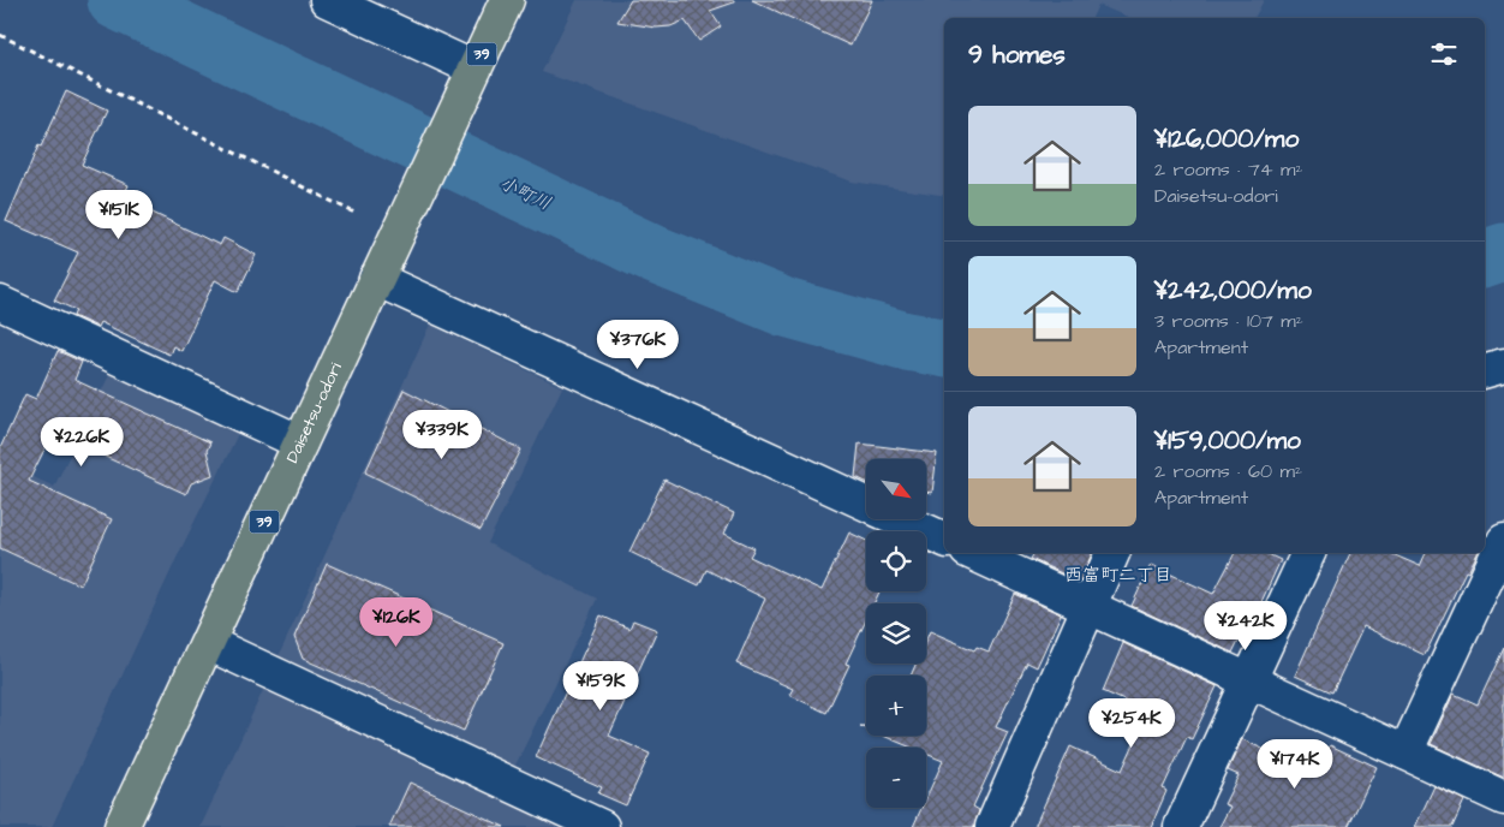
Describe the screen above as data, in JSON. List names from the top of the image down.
{
  "streets": {
    "highway": ["39", "Daisetsu-odori"]
  },
  "districts": ["西富町二丁目"],
  "water": ["小町川"],
  "north": "bottom right",
  "page": {
    "heading": "9 homes",
    "list": [
      {
        "name": "¥126,000/mo",
        "note": "2 rooms · 74 m² · Daisetsu-odori"
      },
      {
        "name": "¥242,000/mo",
        "note": "3 rooms · 107 m² · Apartment"
      },
      {
        "name": "¥159,000/mo",
        "note": "2 rooms · 60 m² · Apartment"
      }
    ],
    "price": [
      "¥151K",
      "¥376K",
      "¥339K",
      "¥226K",
      "¥126K",
      "¥242K",
      "¥159K",
      "¥254K",
      "¥174K"
    ],
    "map_buttons": ["+", "−"]
  }
}
